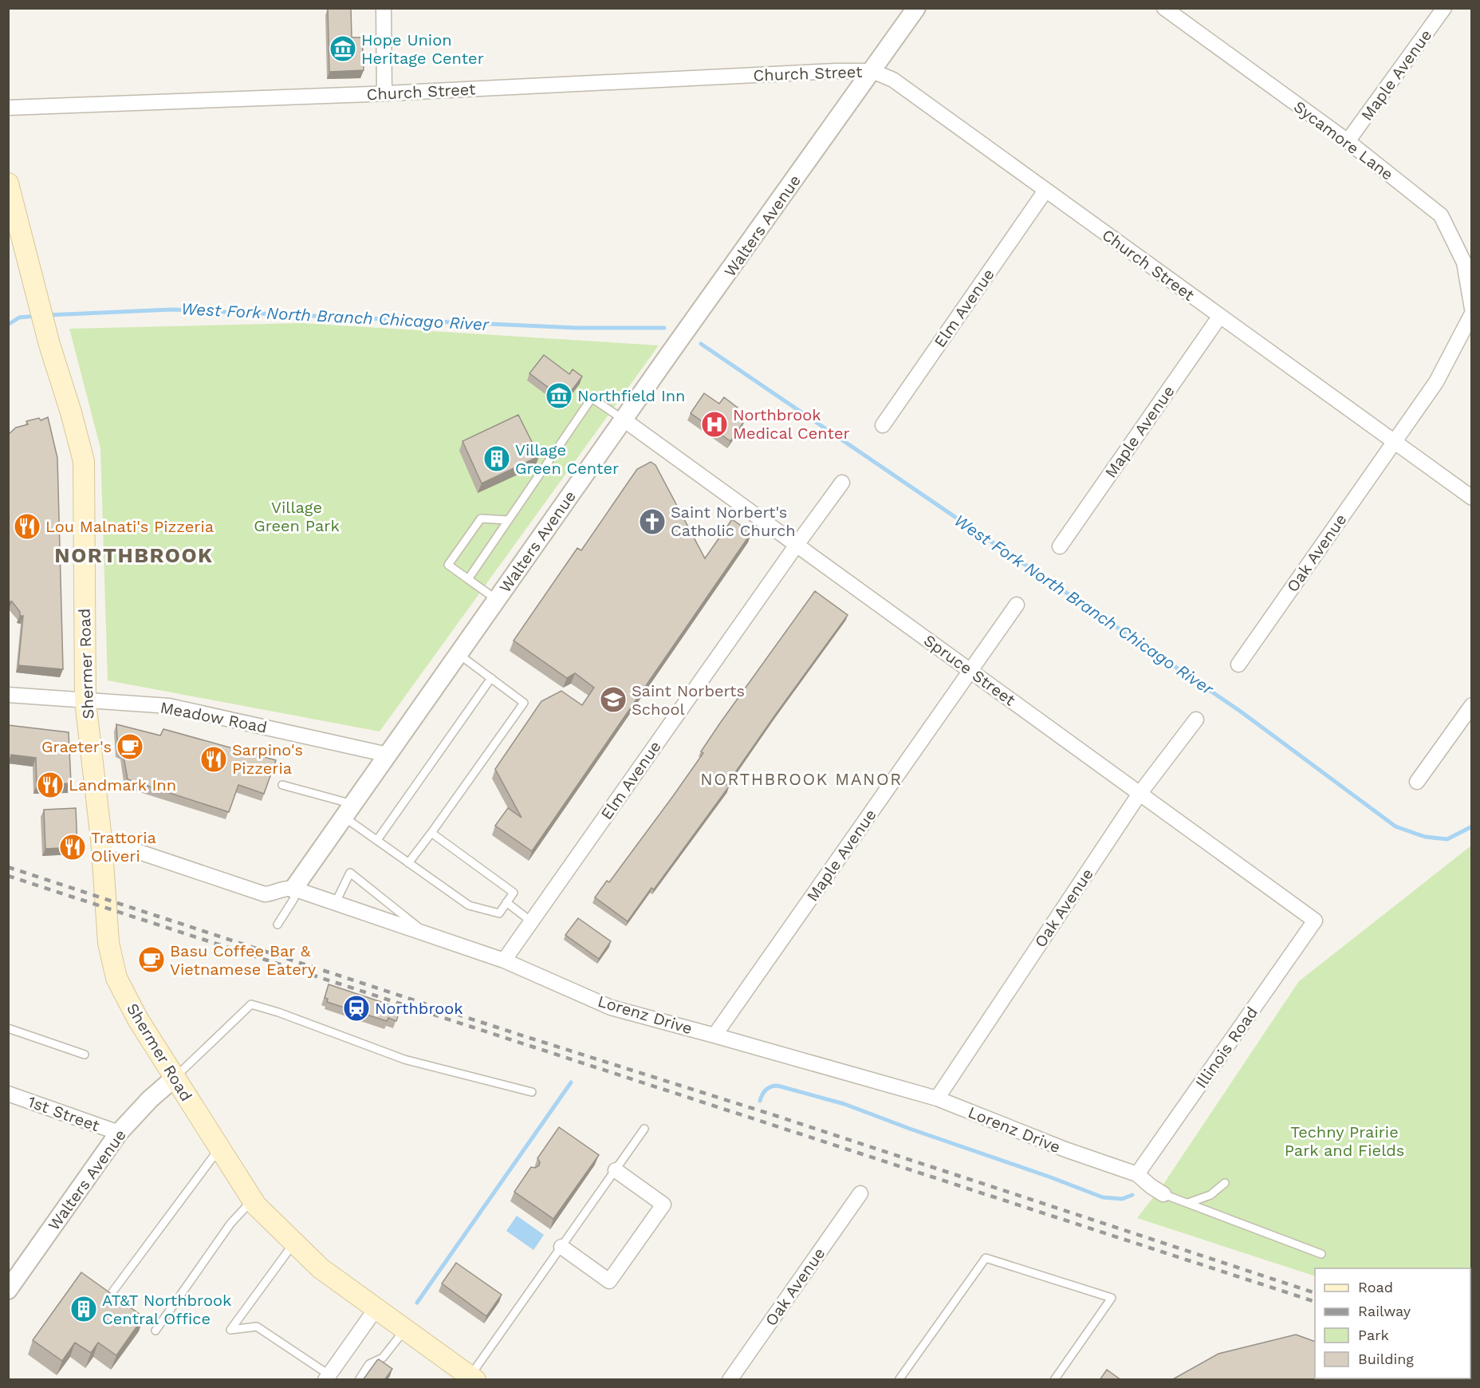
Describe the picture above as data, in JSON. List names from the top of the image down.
{
  "streets": {
    "main road": ["Shermer Road"],
    "street": [
      "Church Street",
      "Maple Avenue",
      "Sycamore Lane",
      "Walters Avenue",
      "Elm Avenue",
      "Oak Avenue",
      "Spruce Street",
      "Meadow Road",
      "Lorenz Drive",
      "Illinois Road",
      "1st Street"
    ]
  },
  "crossings": [
    ["Church Street", "Maple Avenue"],
    ["Church Street", "Walters Avenue"],
    ["Church Street", "Elm Avenue"],
    ["Church Street", "Oak Avenue"],
    ["Maple Avenue", "Sycamore Lane"],
    ["Maple Avenue", "Spruce Street"],
    ["Maple Avenue", "Lorenz Drive"],
    ["Walters Avenue", "Shermer Road"],
    ["Walters Avenue", "Spruce Street"],
    ["Walters Avenue", "Meadow Road"],
    ["Walters Avenue", "Lorenz Drive"],
    ["Walters Avenue", "1st Street"],
    ["Elm Avenue", "Spruce Street"],
    ["Elm Avenue", "Lorenz Drive"],
    ["Oak Avenue", "Spruce Street"],
    ["Oak Avenue", "Lorenz Drive"],
    ["Shermer Road", "Meadow Road"],
    ["Spruce Street", "Illinois Road"],
    ["Lorenz Drive", "Illinois Road"]
  ],
  "districts": ["NORTHBROOK", "NORTHBROOK MANOR"],
  "water": ["West Fork North Branch Chicago River"],
  "parks": ["Village Green Park", "Techny Prairie Park and Fields"],
  "places": {
    "museum": ["Hope Union Heritage Center", "Northfield Inn"],
    "hospital": ["Northbrook Medical Center"],
    "building": ["Village Green Center", "AT&T Northbrook Central Office"],
    "church": ["Saint Norbert's Catholic Church"],
    "restaurant": [
      "Lou Malnati's Pizzeria",
      "Sarpino's Pizzeria",
      "Landmark Inn",
      "Trattoria Oliveri"
    ],
    "school or university": ["Saint Norberts School"],
    "cafe": ["Graeter's", "Basu Coffee Bar & Vietnamese Eatery"],
    "station": ["Northbrook"]
  },
  "legend": [
    "Road",
    "Railway",
    "Park",
    "Building"
  ]
}
